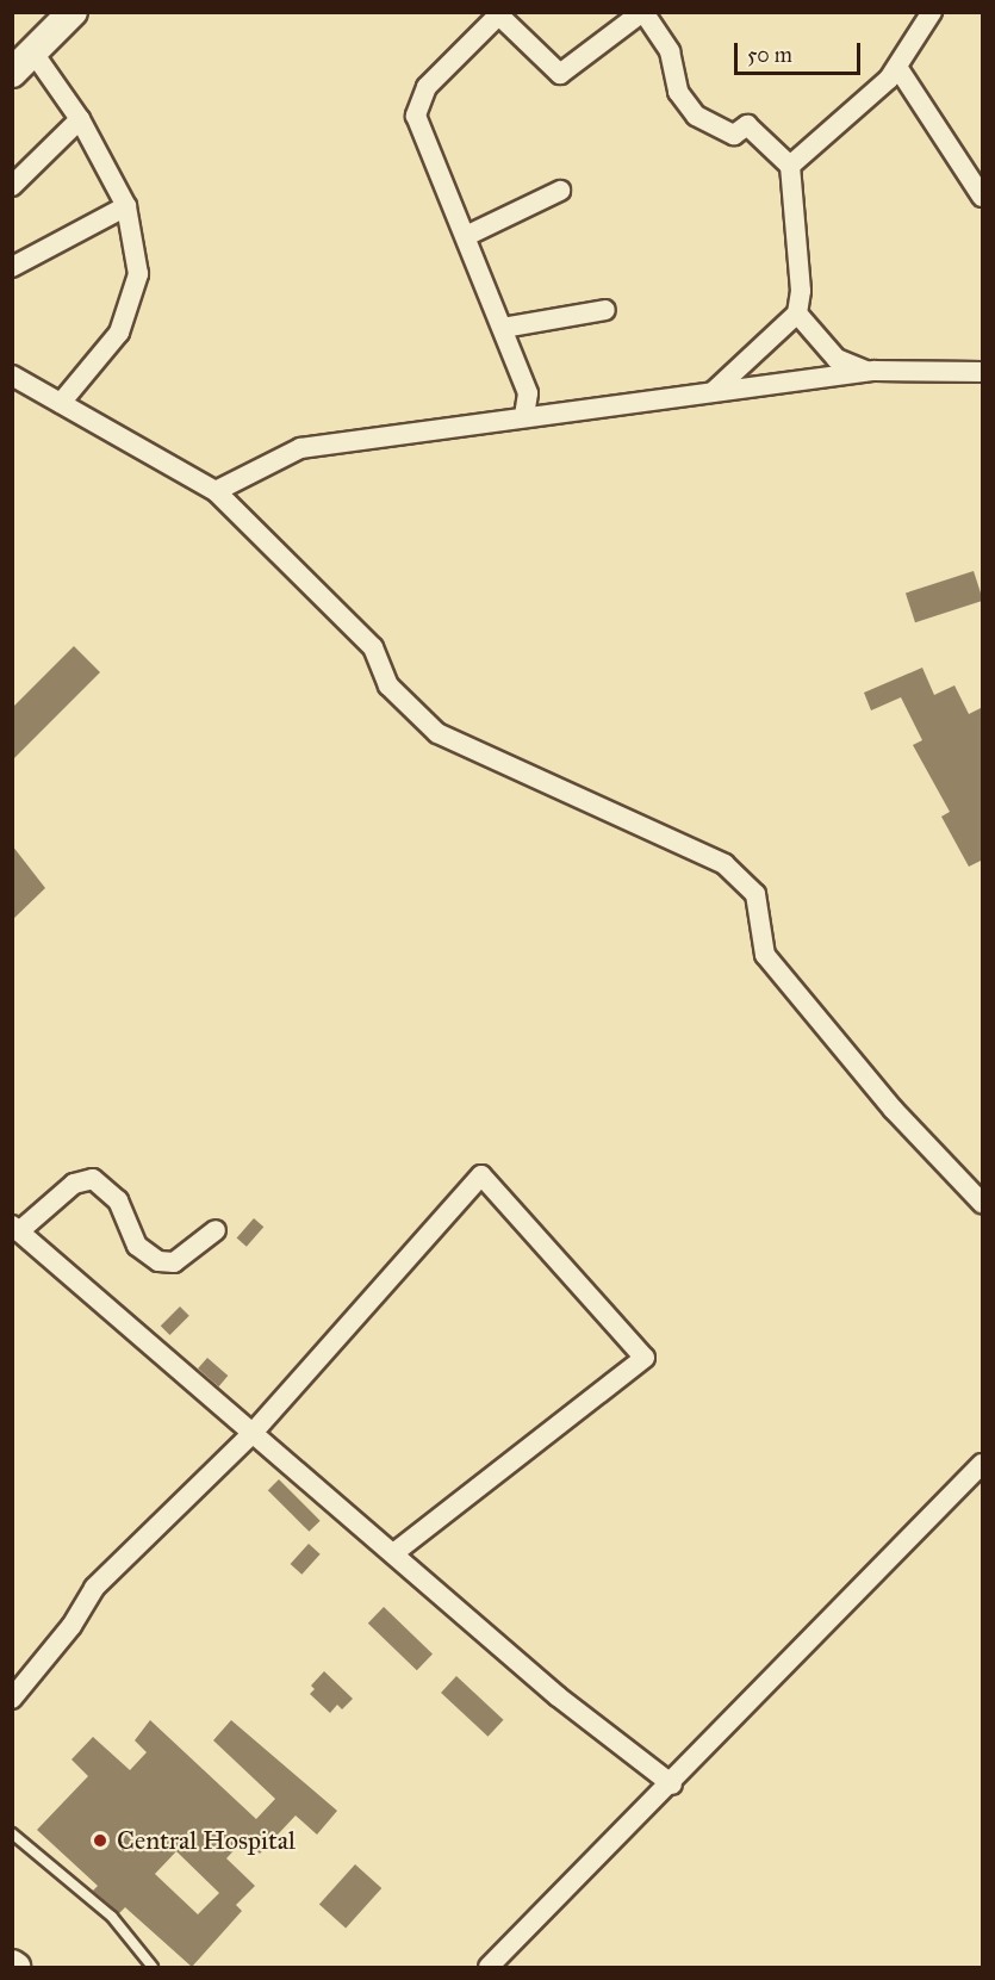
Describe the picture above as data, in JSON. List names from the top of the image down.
{
  "places": ["Central Hospital"],
  "scale_bar": "50 m"
}
